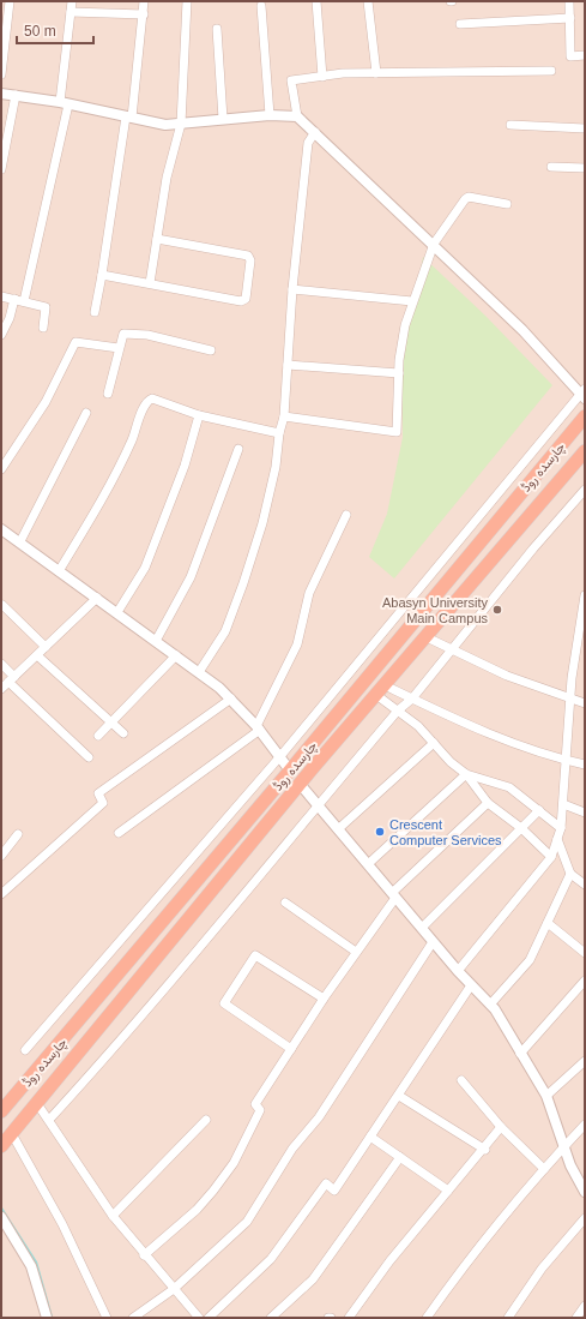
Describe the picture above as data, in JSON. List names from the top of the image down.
{
  "streets": {
    "highway": ["چارسدہ روڈ"]
  },
  "places": ["Abasyn University Main Campus", "Crescent Computer Services"],
  "scale_bar": "50 m"
}
